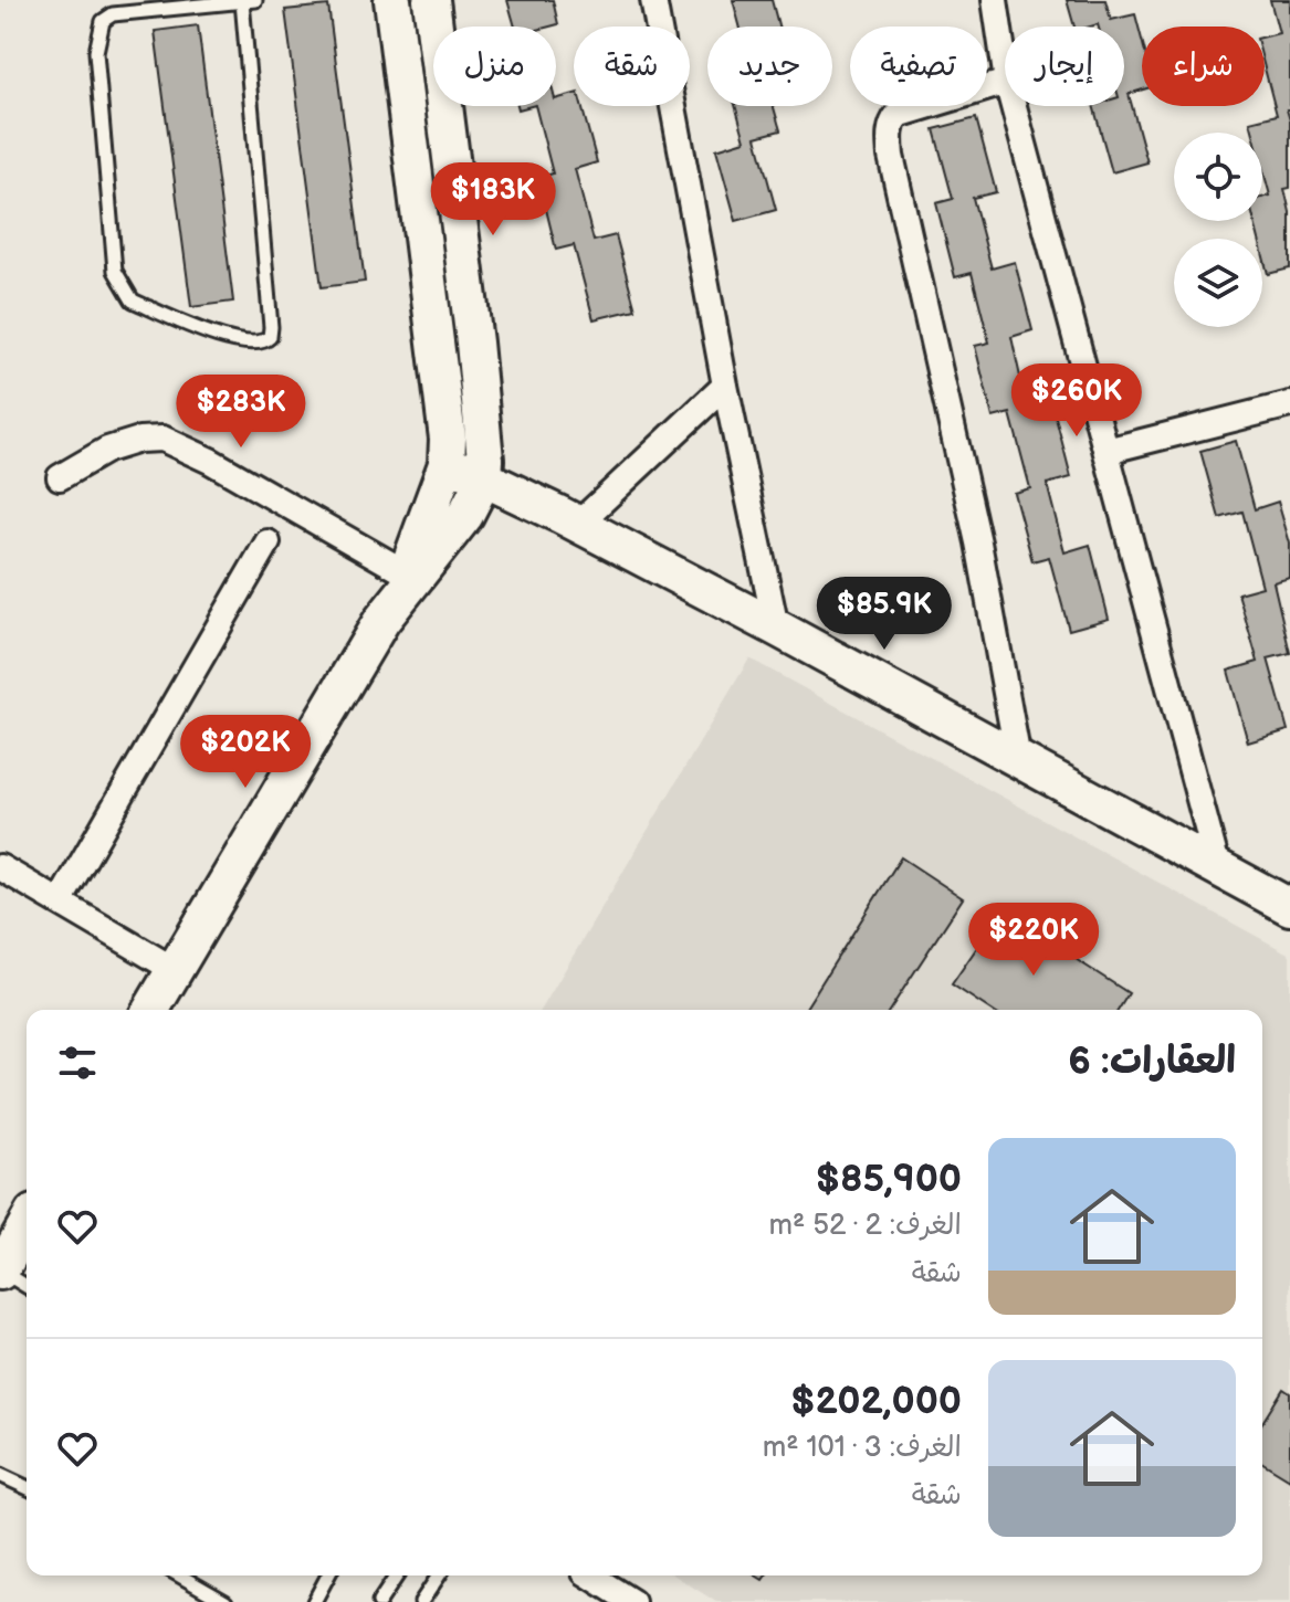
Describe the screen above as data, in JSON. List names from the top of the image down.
{
  "page": {
    "chip": [
      "شراء",
      "إيجار",
      "تصفية",
      "جديد",
      "شقة",
      "منزل"
    ],
    "price": [
      "$183K",
      "$260K",
      "$283K",
      "$85.9K",
      "$202K",
      "$220K"
    ],
    "heading": "العقارات: 6",
    "list": [
      {
        "name": "$85,900",
        "note": "الغرف: 2 · 52 m² · شقة"
      },
      {
        "name": "$202,000",
        "note": "الغرف: 3 · 101 m² · شقة"
      }
    ]
  }
}
